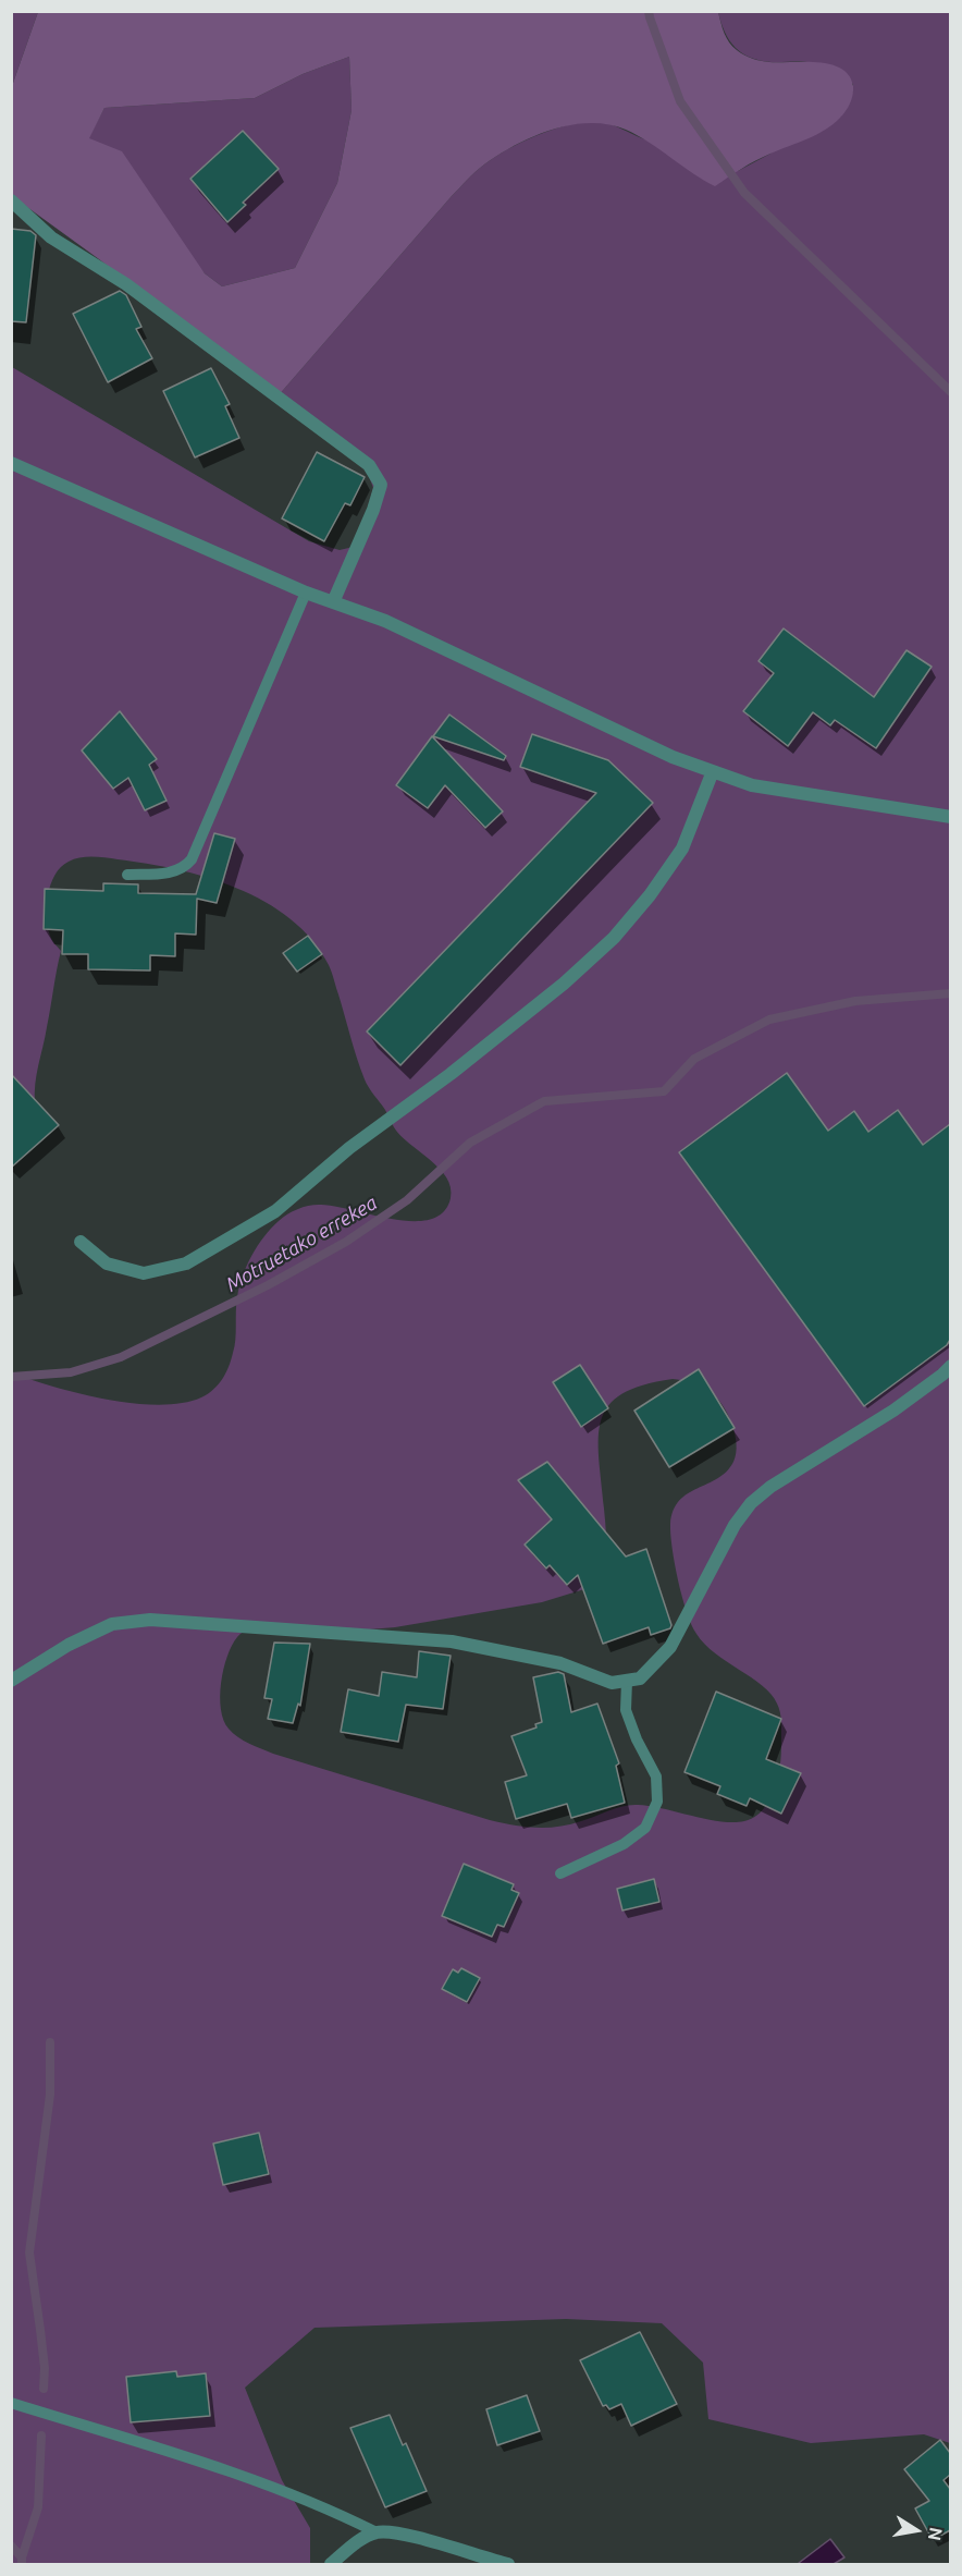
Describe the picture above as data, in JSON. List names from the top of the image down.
{
  "water": ["Motruetako errekea"],
  "north": "right"
}
